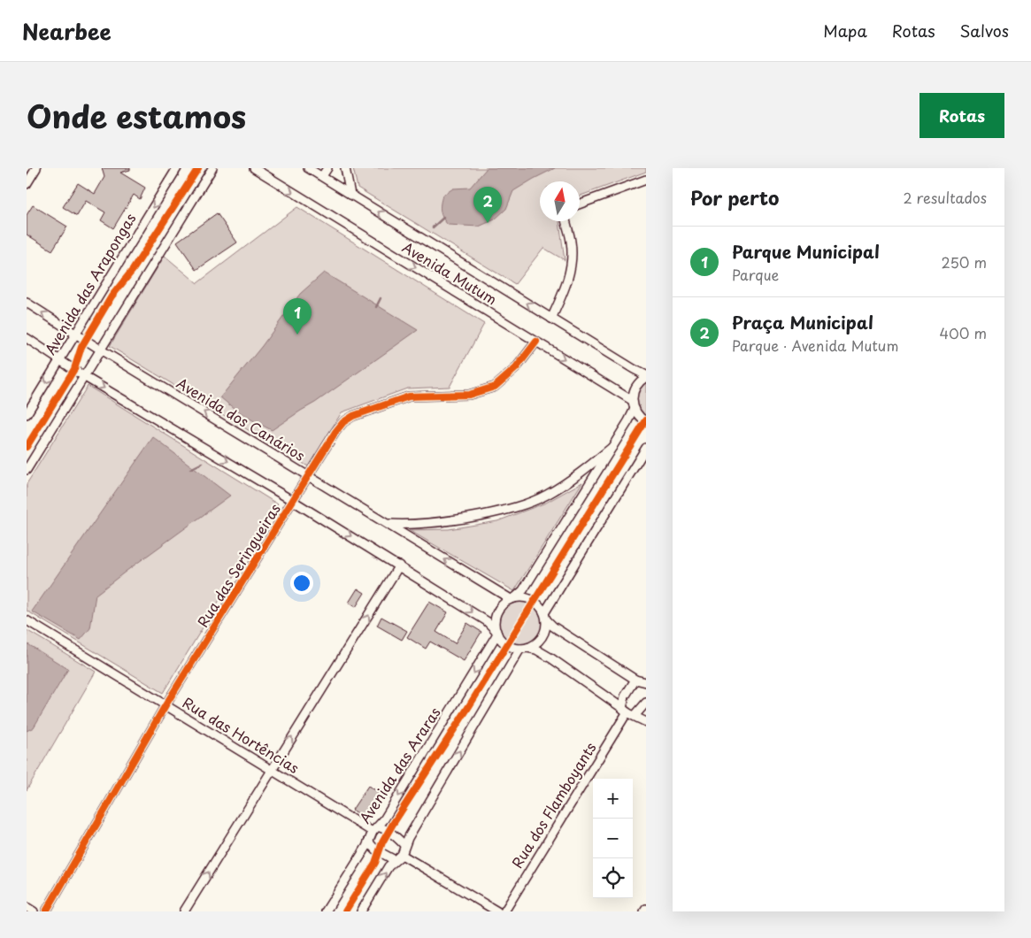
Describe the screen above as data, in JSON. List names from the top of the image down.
{
  "streets": {
    "street": [
      "Avenida Mutum",
      "Avenida das Arapongas",
      "Avenida dos Canários",
      "Rua das Seringueiras",
      "Rua das Hortências",
      "Avenida das Araras",
      "Rua dos Flamboyants"
    ]
  },
  "crossings": [
    ["Avenida Mutum", "Rua das Seringueiras"],
    ["Avenida das Arapongas", "Avenida dos Canários"],
    ["Avenida dos Canários", "Rua das Seringueiras"],
    ["Avenida dos Canários", "Avenida das Araras"],
    ["Rua das Seringueiras", "Rua das Hortências"],
    ["Rua das Hortências", "Avenida das Araras"]
  ],
  "north": "top",
  "page": {
    "header": "Nearbee",
    "nav": ["Mapa", "Rotas", "Salvos"],
    "title": "Onde estamos",
    "buttons": "Rotas",
    "heading": ["Por perto", "2 resultados"],
    "pins": ["2", "1"],
    "list": [
      {
        "mark": "1",
        "name": "Parque Municipal",
        "note": "Parque",
        "value": "250 m"
      },
      {
        "mark": "2",
        "name": "Praça Municipal",
        "note": "Parque · Avenida Mutum",
        "value": "400 m"
      }
    ],
    "map_buttons": ["+", "−"]
  }
}
